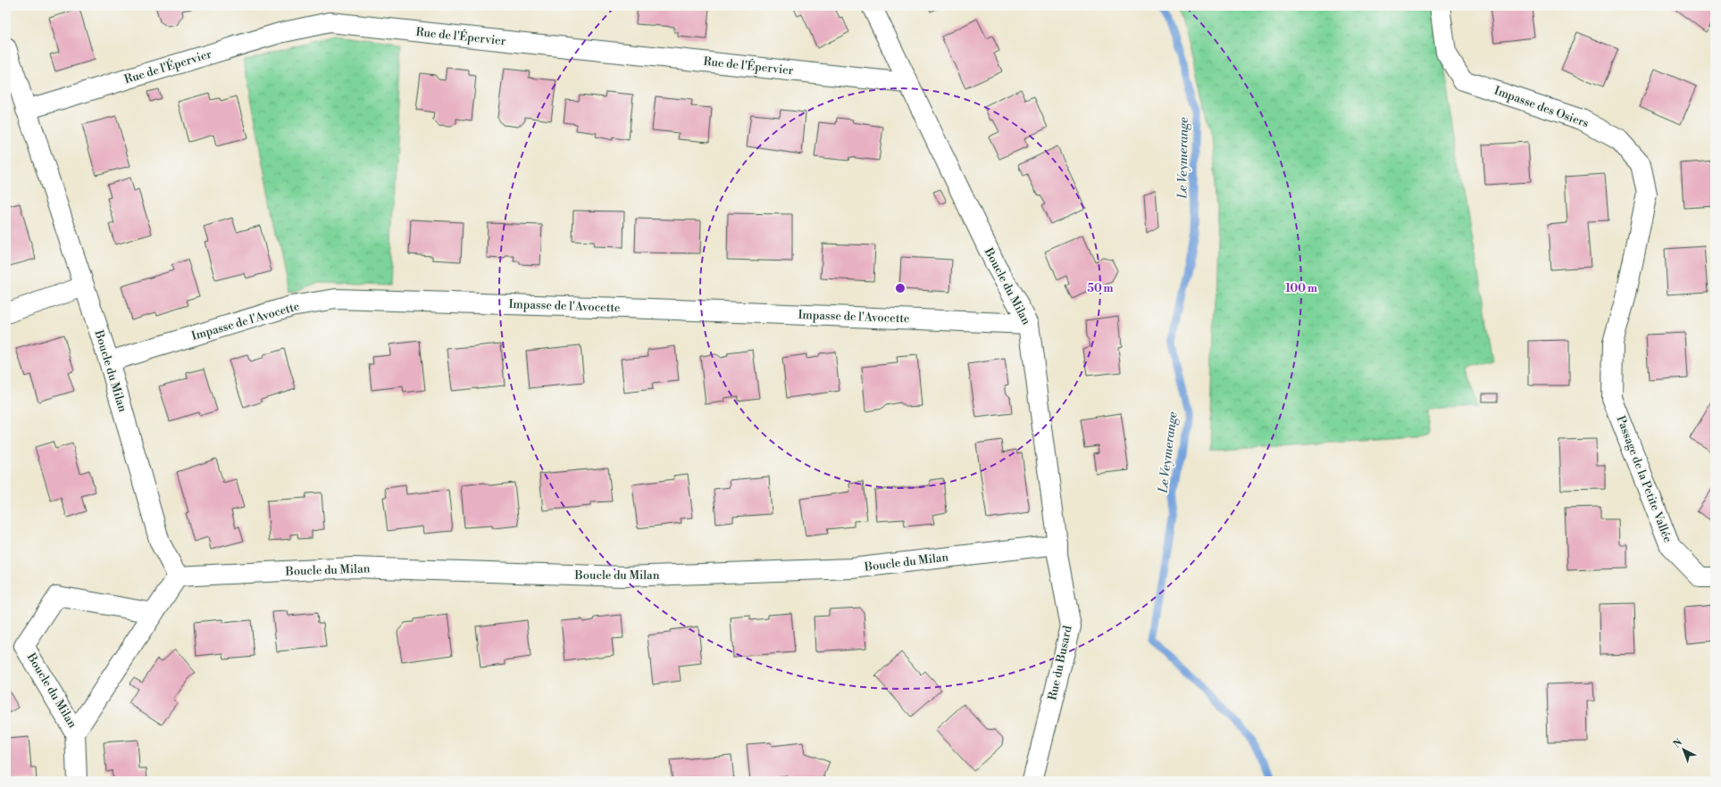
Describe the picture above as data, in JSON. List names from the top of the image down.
{
  "streets": {
    "street": [
      "Rue de l'Épervier",
      "Impasse des Osiers",
      "Boucle du Milan",
      "Impasse de l'Avocette",
      "Passage de la Petite Vallée",
      "Rue du Busard"
    ]
  },
  "crossings": [
    ["Rue de l'Épervier", "Boucle du Milan"],
    ["Impasse des Osiers", "Passage de la Petite Vallée"],
    ["Boucle du Milan", "Impasse de l'Avocette"],
    ["Boucle du Milan", "Rue du Busard"]
  ],
  "water": ["Le Veymerange"],
  "north": "top left",
  "rings": ["50 m", "100 m"]
}
